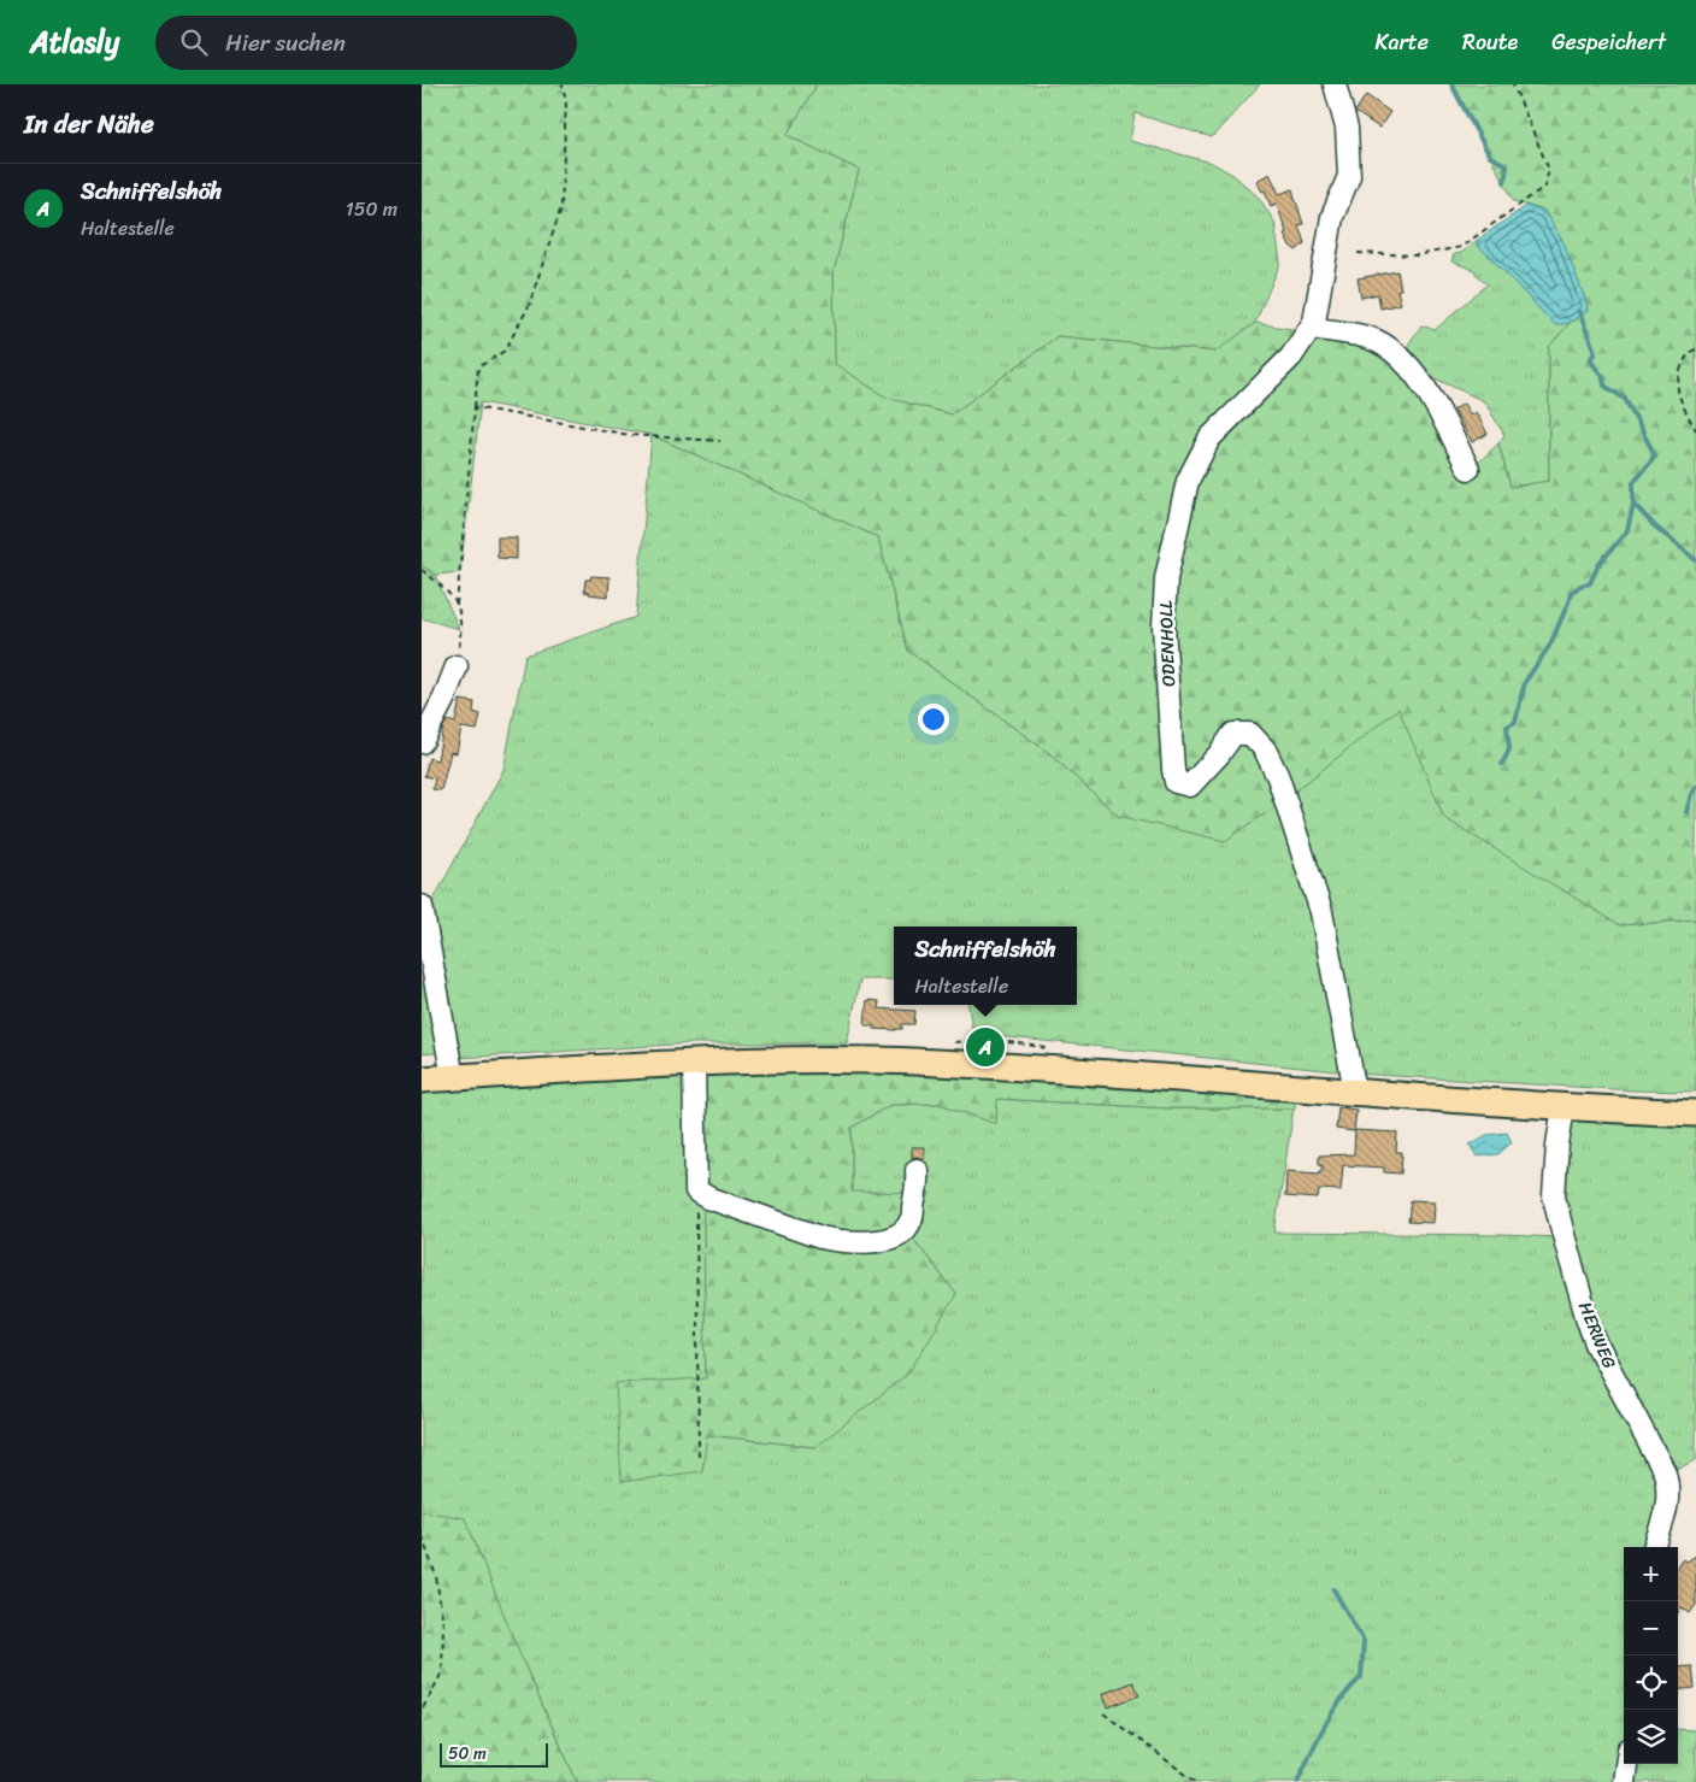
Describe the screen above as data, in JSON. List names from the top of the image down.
{
  "streets": {
    "street": ["ODENHOLL", "HERWEG"]
  },
  "scale_bar": "50 m",
  "page": {
    "header": "Atlasly",
    "search": "Hier suchen",
    "nav": ["Karte", "Route", "Gespeichert"],
    "heading": "In der Nähe",
    "list": [
      {
        "mark": "A",
        "name": "Schniffelshöh",
        "note": "Haltestelle",
        "value": "150 m"
      }
    ],
    "popup": ["Schniffelshöh", "Haltestelle"],
    "pins": "A",
    "map_buttons": ["+", "−"],
    "scale": "50 m"
  }
}
